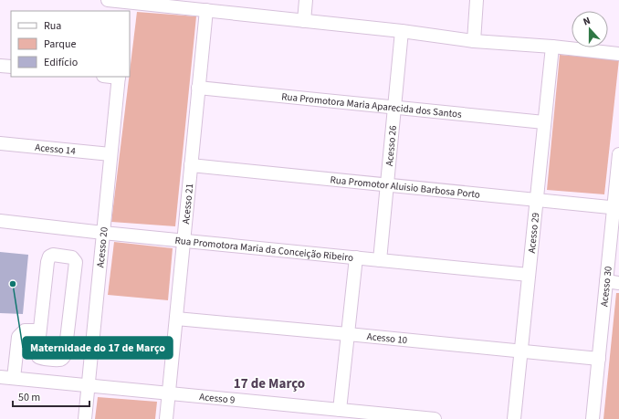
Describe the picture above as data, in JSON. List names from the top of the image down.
{
  "streets": {
    "street": [
      "Rua Promotora Maria Aparecida dos Santos",
      "Acesso 26",
      "Acesso 14",
      "Rua Promotor Aluisio Barbosa Porto",
      "Acesso 21",
      "Acesso 29",
      "Acesso 20",
      "Rua Promotora Maria da Conceição Ribeiro",
      "Acesso 30",
      "Acesso 10",
      "Acesso 9"
    ]
  },
  "crossings": [
    ["Rua Promotora Maria Aparecida dos Santos", "Acesso 26"],
    ["Rua Promotora Maria Aparecida dos Santos", "Acesso 21"],
    ["Rua Promotora Maria Aparecida dos Santos", "Acesso 29"],
    ["Acesso 26", "Rua Promotor Aluisio Barbosa Porto"],
    ["Acesso 26", "Rua Promotora Maria da Conceição Ribeiro"],
    ["Acesso 14", "Acesso 20"],
    ["Rua Promotor Aluisio Barbosa Porto", "Acesso 21"],
    ["Rua Promotor Aluisio Barbosa Porto", "Acesso 29"],
    ["Rua Promotor Aluisio Barbosa Porto", "Acesso 30"],
    ["Acesso 21", "Rua Promotora Maria da Conceição Ribeiro"],
    ["Acesso 21", "Acesso 10"],
    ["Acesso 21", "Acesso 9"],
    ["Acesso 29", "Rua Promotora Maria da Conceição Ribeiro"],
    ["Acesso 29", "Acesso 10"],
    ["Acesso 20", "Rua Promotora Maria da Conceição Ribeiro"],
    ["Acesso 20", "Acesso 9"],
    ["Acesso 30", "Acesso 10"]
  ],
  "districts": ["17 de Março"],
  "places": ["Maternidade do 17 de Março"],
  "legend": ["Rua", "Parque", "Edifício"],
  "scale_bar": "50 m",
  "north": "top"
}
